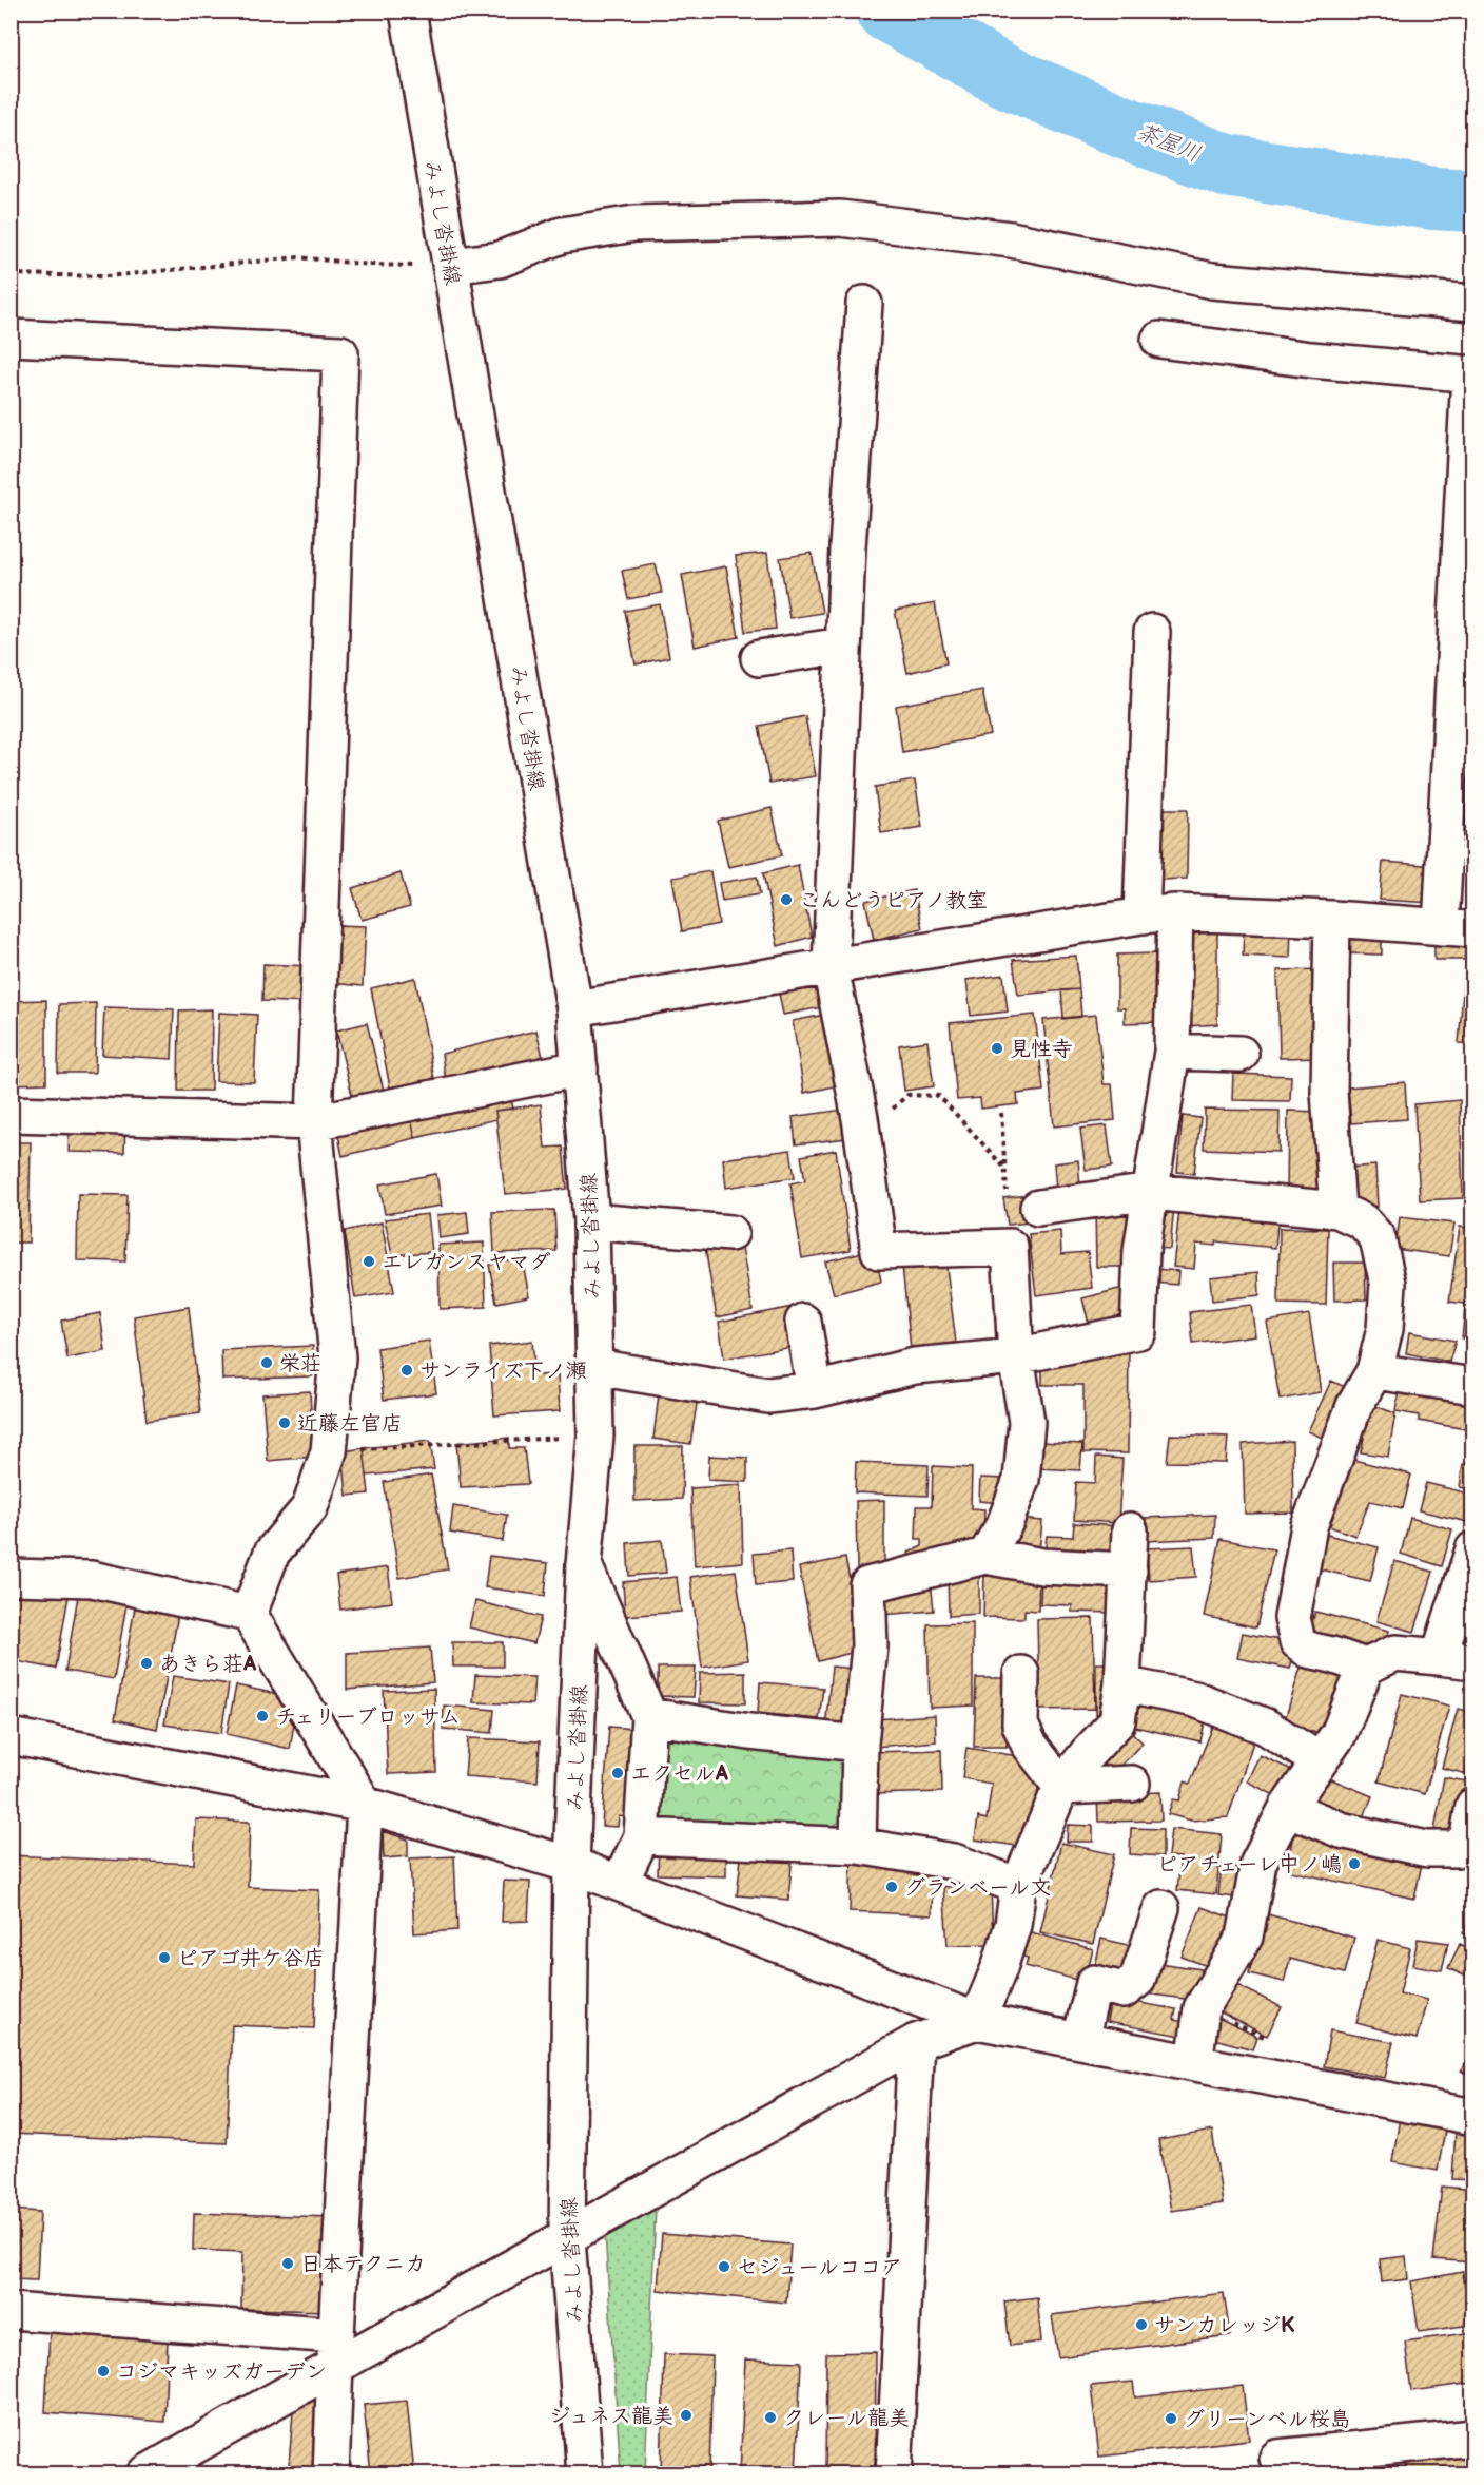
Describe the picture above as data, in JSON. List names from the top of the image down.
{
  "streets": {
    "street": ["みよし沓掛線"]
  },
  "water": ["茶屋川"],
  "places": [
    "こんどうピアノ教室",
    "見性寺",
    "エレガンスヤマダ",
    "栄荘",
    "サンライズ下ノ瀬",
    "近藤左官店",
    "あきら荘A",
    "チェリーブロッサム",
    "エクセルA",
    "ピアチェーレ中ノ嶋",
    "グランベール文",
    "ピアゴ井ケ谷店",
    "日本テクニカ",
    "セジュールココア",
    "サンカレッジK",
    "コジマキッズガーデン",
    "ジュネス龍美",
    "クレール龍美",
    "グリーンベル桜島"
  ]
}
